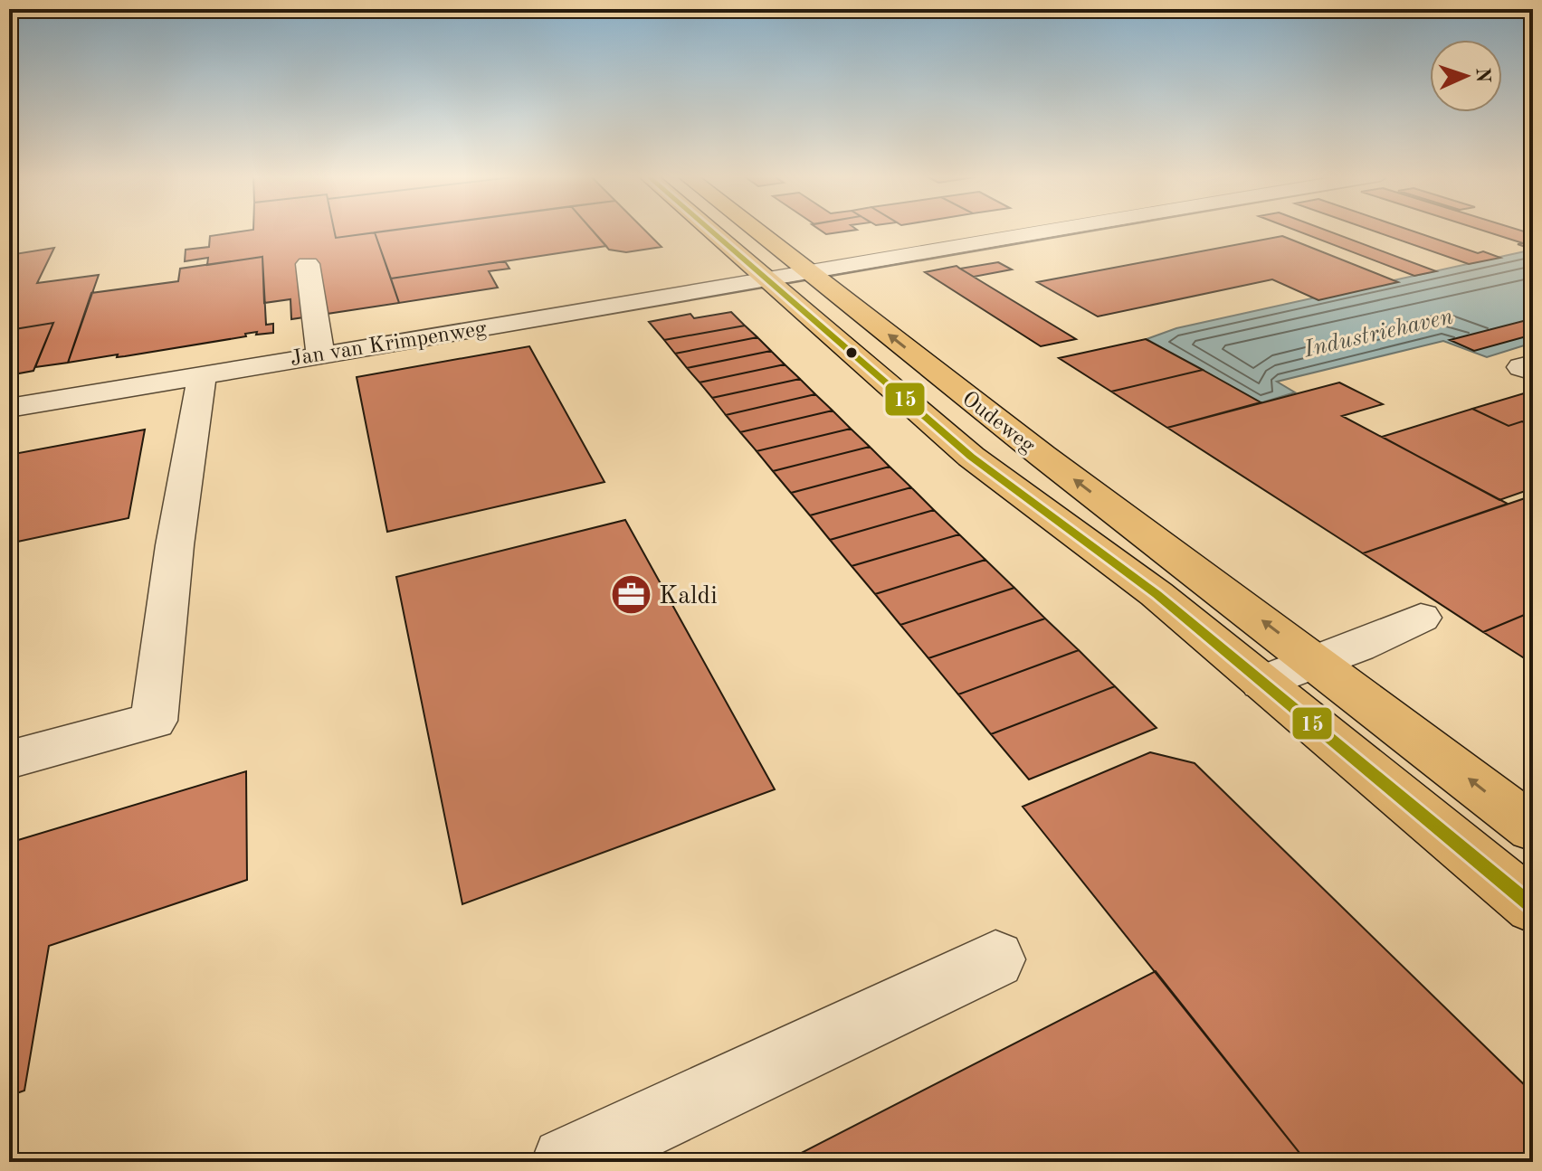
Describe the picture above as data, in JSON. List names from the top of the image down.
{
  "streets": {
    "main road": ["Oudeweg"],
    "street": ["Jan van Krimpenweg"]
  },
  "crossings": [
    ["Jan van Krimpenweg", "Oudeweg"]
  ],
  "water": ["Industriehaven"],
  "places": {
    "office": ["Kaldi"]
  },
  "lines": ["transit line 15"],
  "north": "right"
}
